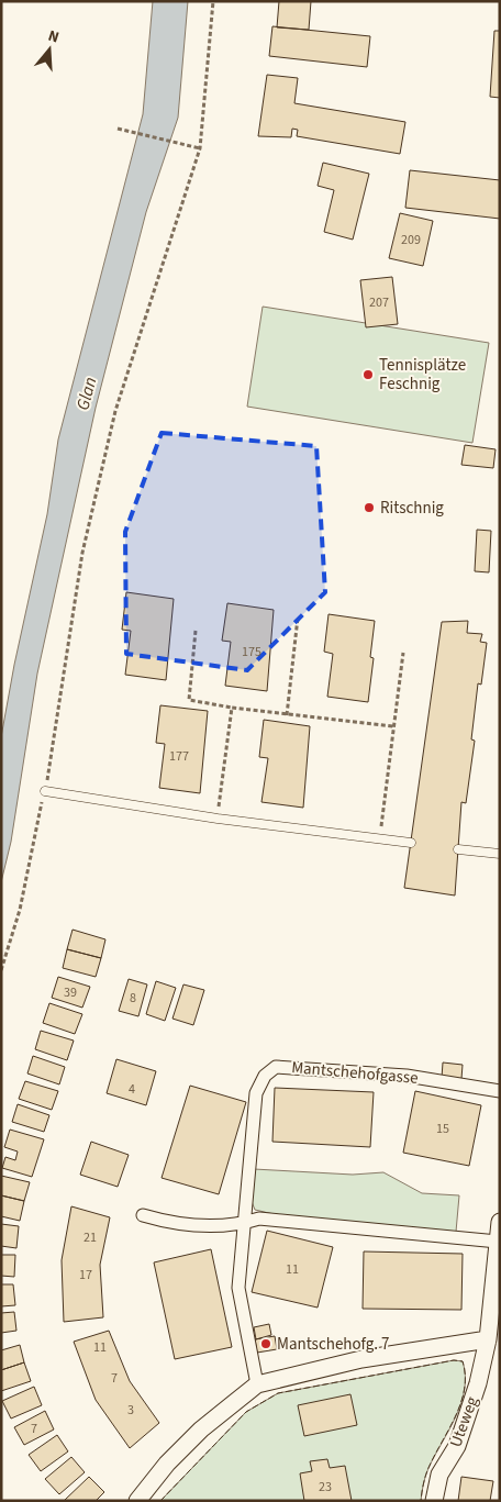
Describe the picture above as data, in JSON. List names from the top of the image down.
{
  "streets": {
    "street": ["Mantschehofgasse", "Uteweg"]
  },
  "water": ["Glan"],
  "places": ["Tennisplätze Feschnig", "Ritschnig", "Mantschehofg. 7"],
  "house_numbers": [
    "209",
    "207",
    "175",
    "177",
    "39",
    "8",
    "4",
    "15",
    "21",
    "11",
    "17",
    "11",
    "7",
    "3",
    "7",
    "23"
  ],
  "north": "top"
}
